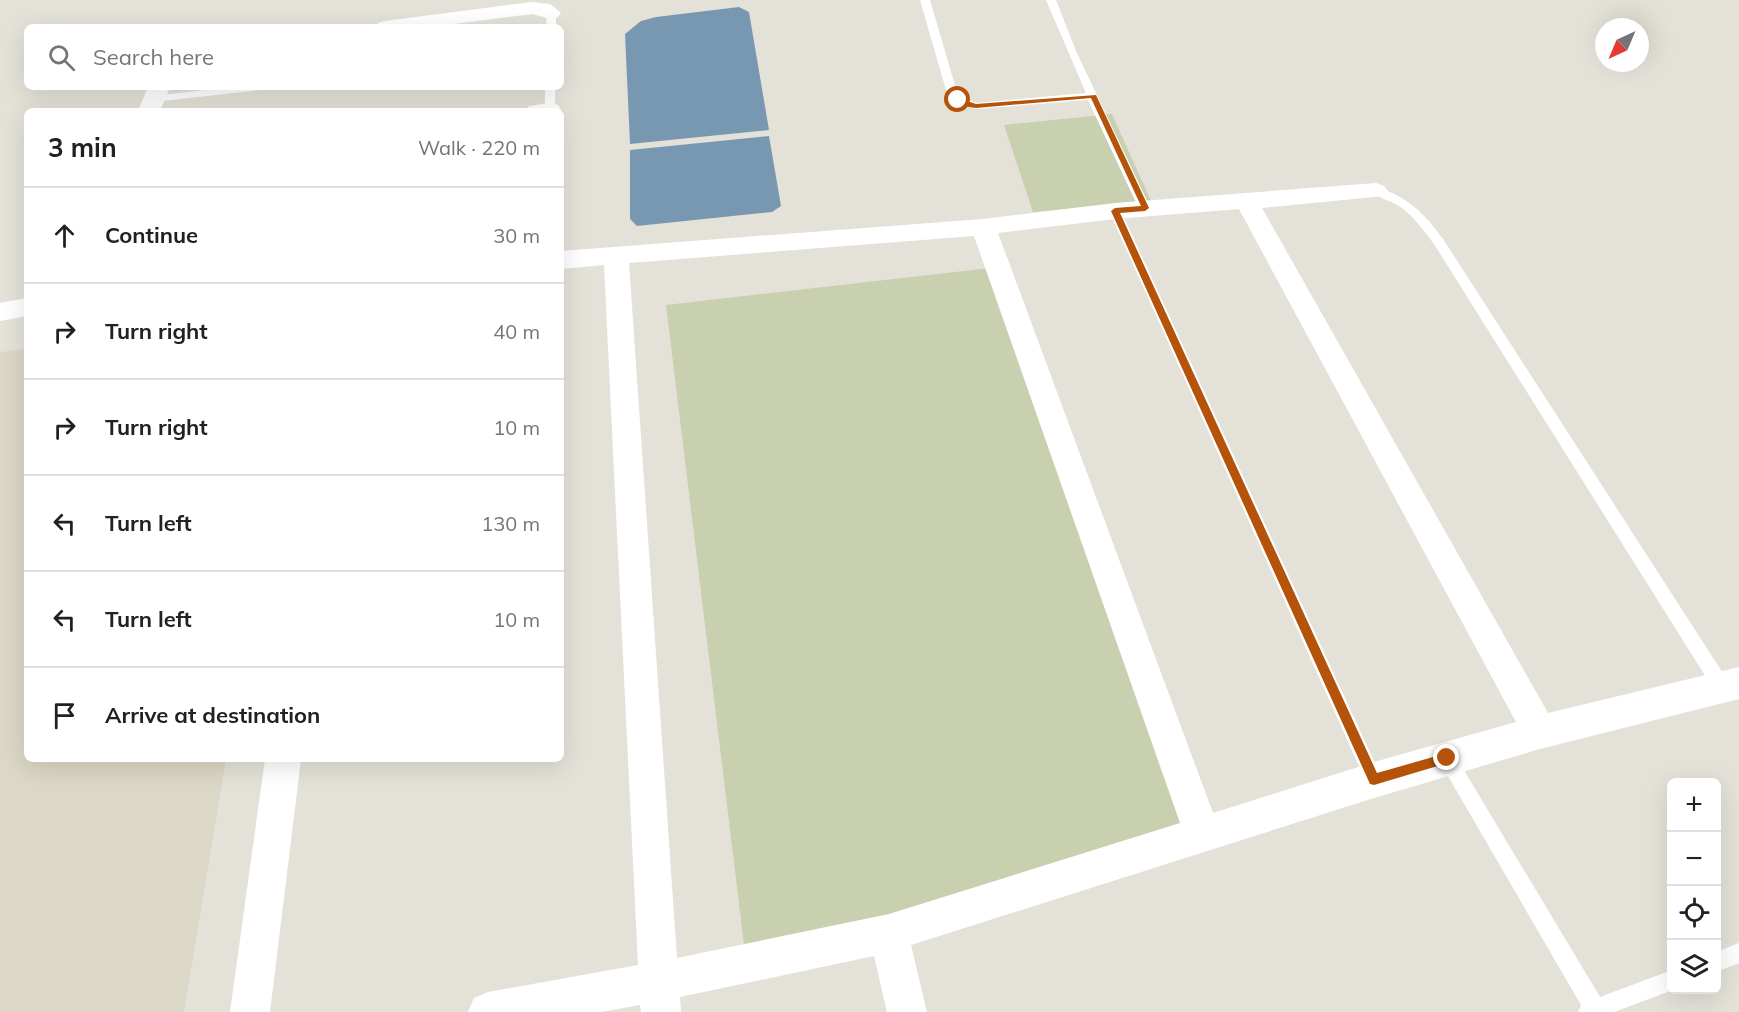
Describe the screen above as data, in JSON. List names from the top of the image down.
{
  "north": "bottom left",
  "page": {
    "search": "Search here",
    "heading": ["3 min", "Walk · 220 m"],
    "list": [
      ["Continue", "30 m"],
      ["Turn right", "40 m"],
      ["Turn right", "10 m"],
      ["Turn left", "130 m"],
      ["Turn left", "10 m"],
      "Arrive at destination"
    ],
    "map_buttons": ["+", "−"]
  }
}
